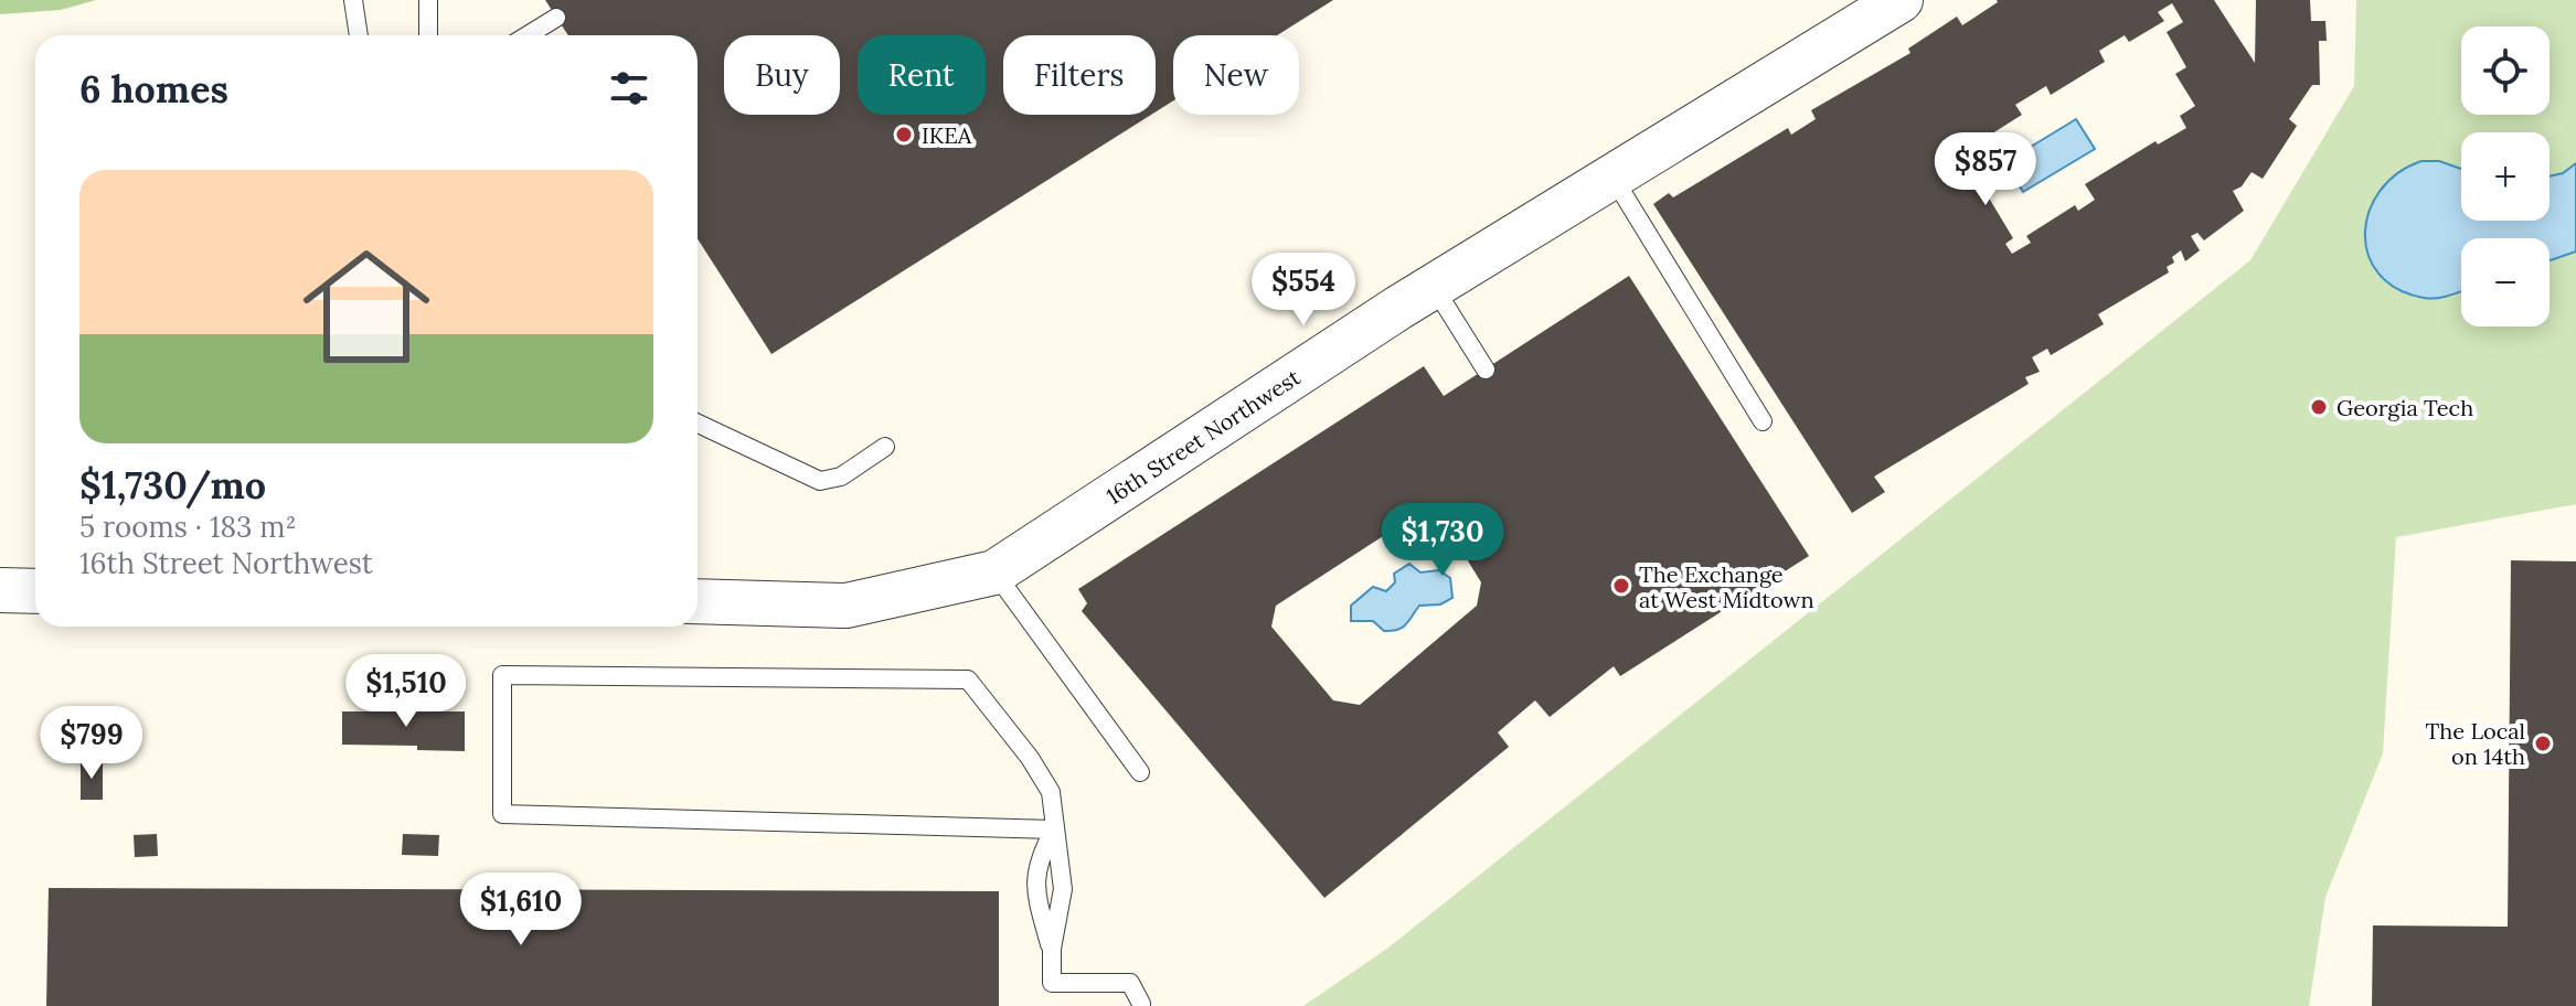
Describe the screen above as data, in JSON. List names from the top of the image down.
{
  "streets": {
    "street": ["16th Street Northwest"]
  },
  "places": [
    "IKEA",
    "Georgia Tech",
    "The Exchange at West Midtown",
    "The Local on 14th"
  ],
  "page": {
    "map_buttons": ["+", "−"],
    "chip": [
      "Buy",
      "Rent",
      "Filters",
      "New"
    ],
    "heading": "6 homes",
    "price": [
      "$857",
      "$554",
      "$1,730",
      "$1,510",
      "$799",
      "$1,610"
    ],
    "list": [
      {
        "name": "$1,730/mo",
        "note": "5 rooms · 183 m² · 16th Street Northwest"
      }
    ]
  }
}
